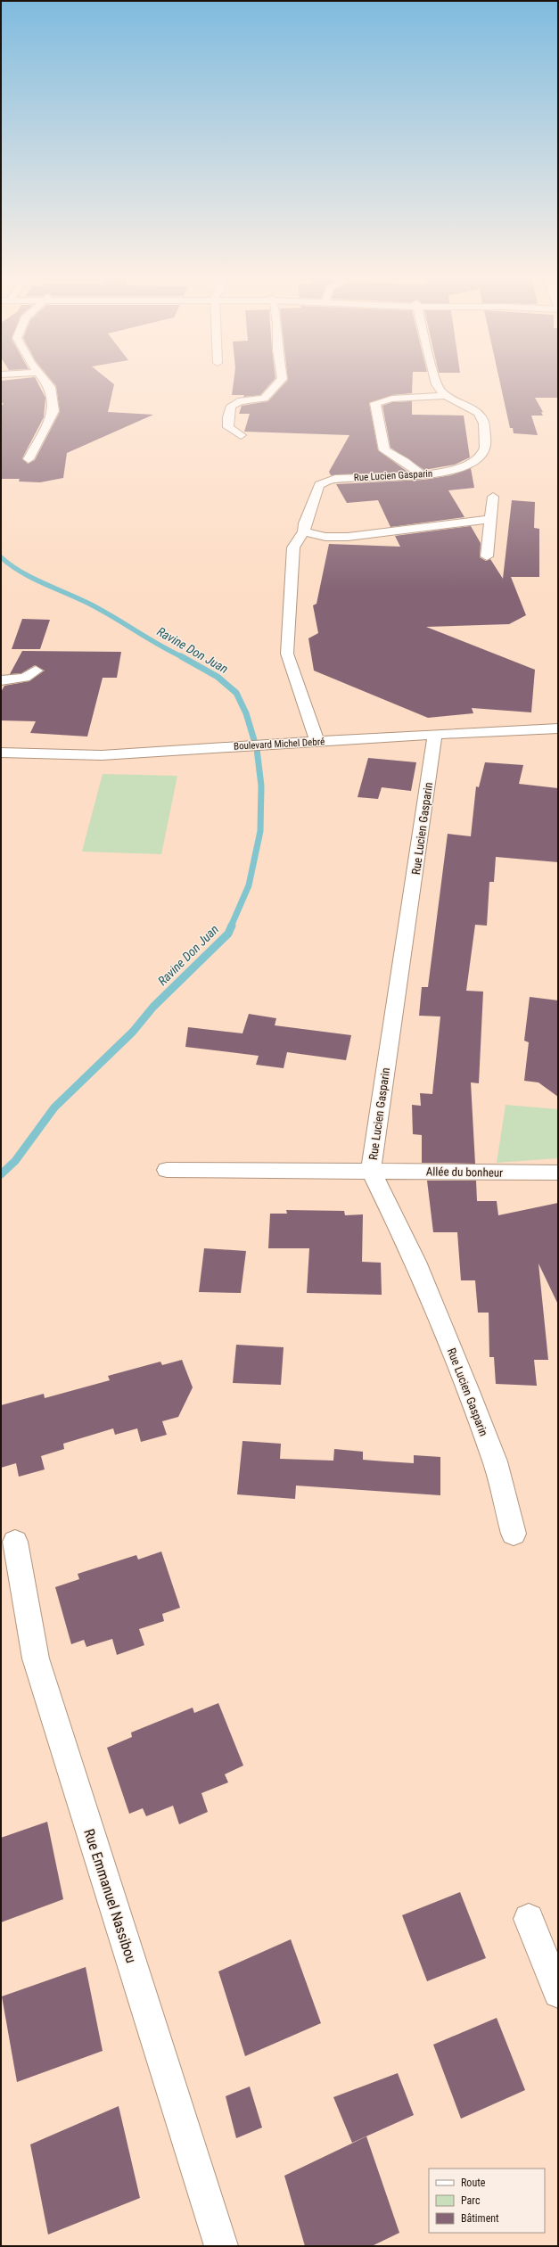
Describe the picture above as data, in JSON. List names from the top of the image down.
{
  "streets": {
    "street": [
      "Rue Lucien Gasparin",
      "Boulevard Michel Debré",
      "Allée du bonheur",
      "Rue Emmanuel Nassibou"
    ]
  },
  "crossings": [
    ["Rue Lucien Gasparin", "Boulevard Michel Debré"],
    ["Rue Lucien Gasparin", "Allée du bonheur"]
  ],
  "water": ["Ravine Don Juan"],
  "legend": ["Route", "Parc", "Bâtiment"]
}
